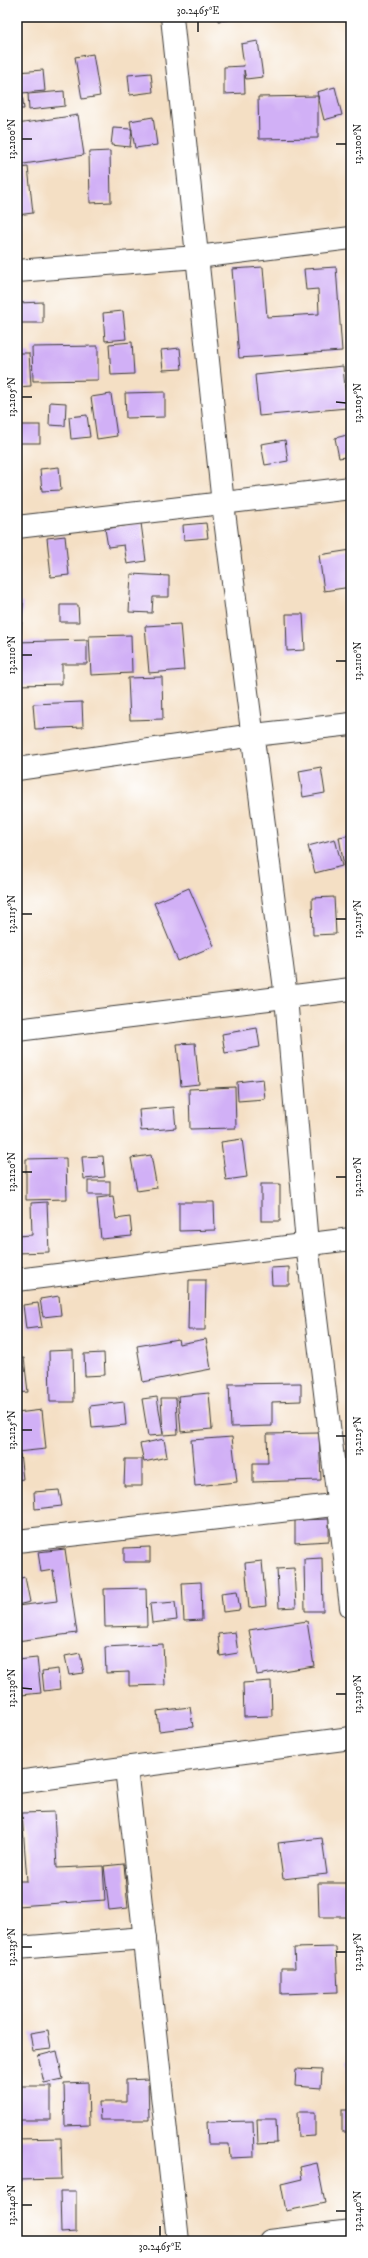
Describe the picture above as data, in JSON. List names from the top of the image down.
{
  "coordinates": [
    "30.2465°E",
    "13.2100°N",
    "13.2105°N",
    "13.2110°N",
    "13.2115°N",
    "13.2120°N",
    "13.2125°N",
    "13.2130°N",
    "13.2135°N",
    "13.2140°N"
  ]
}
